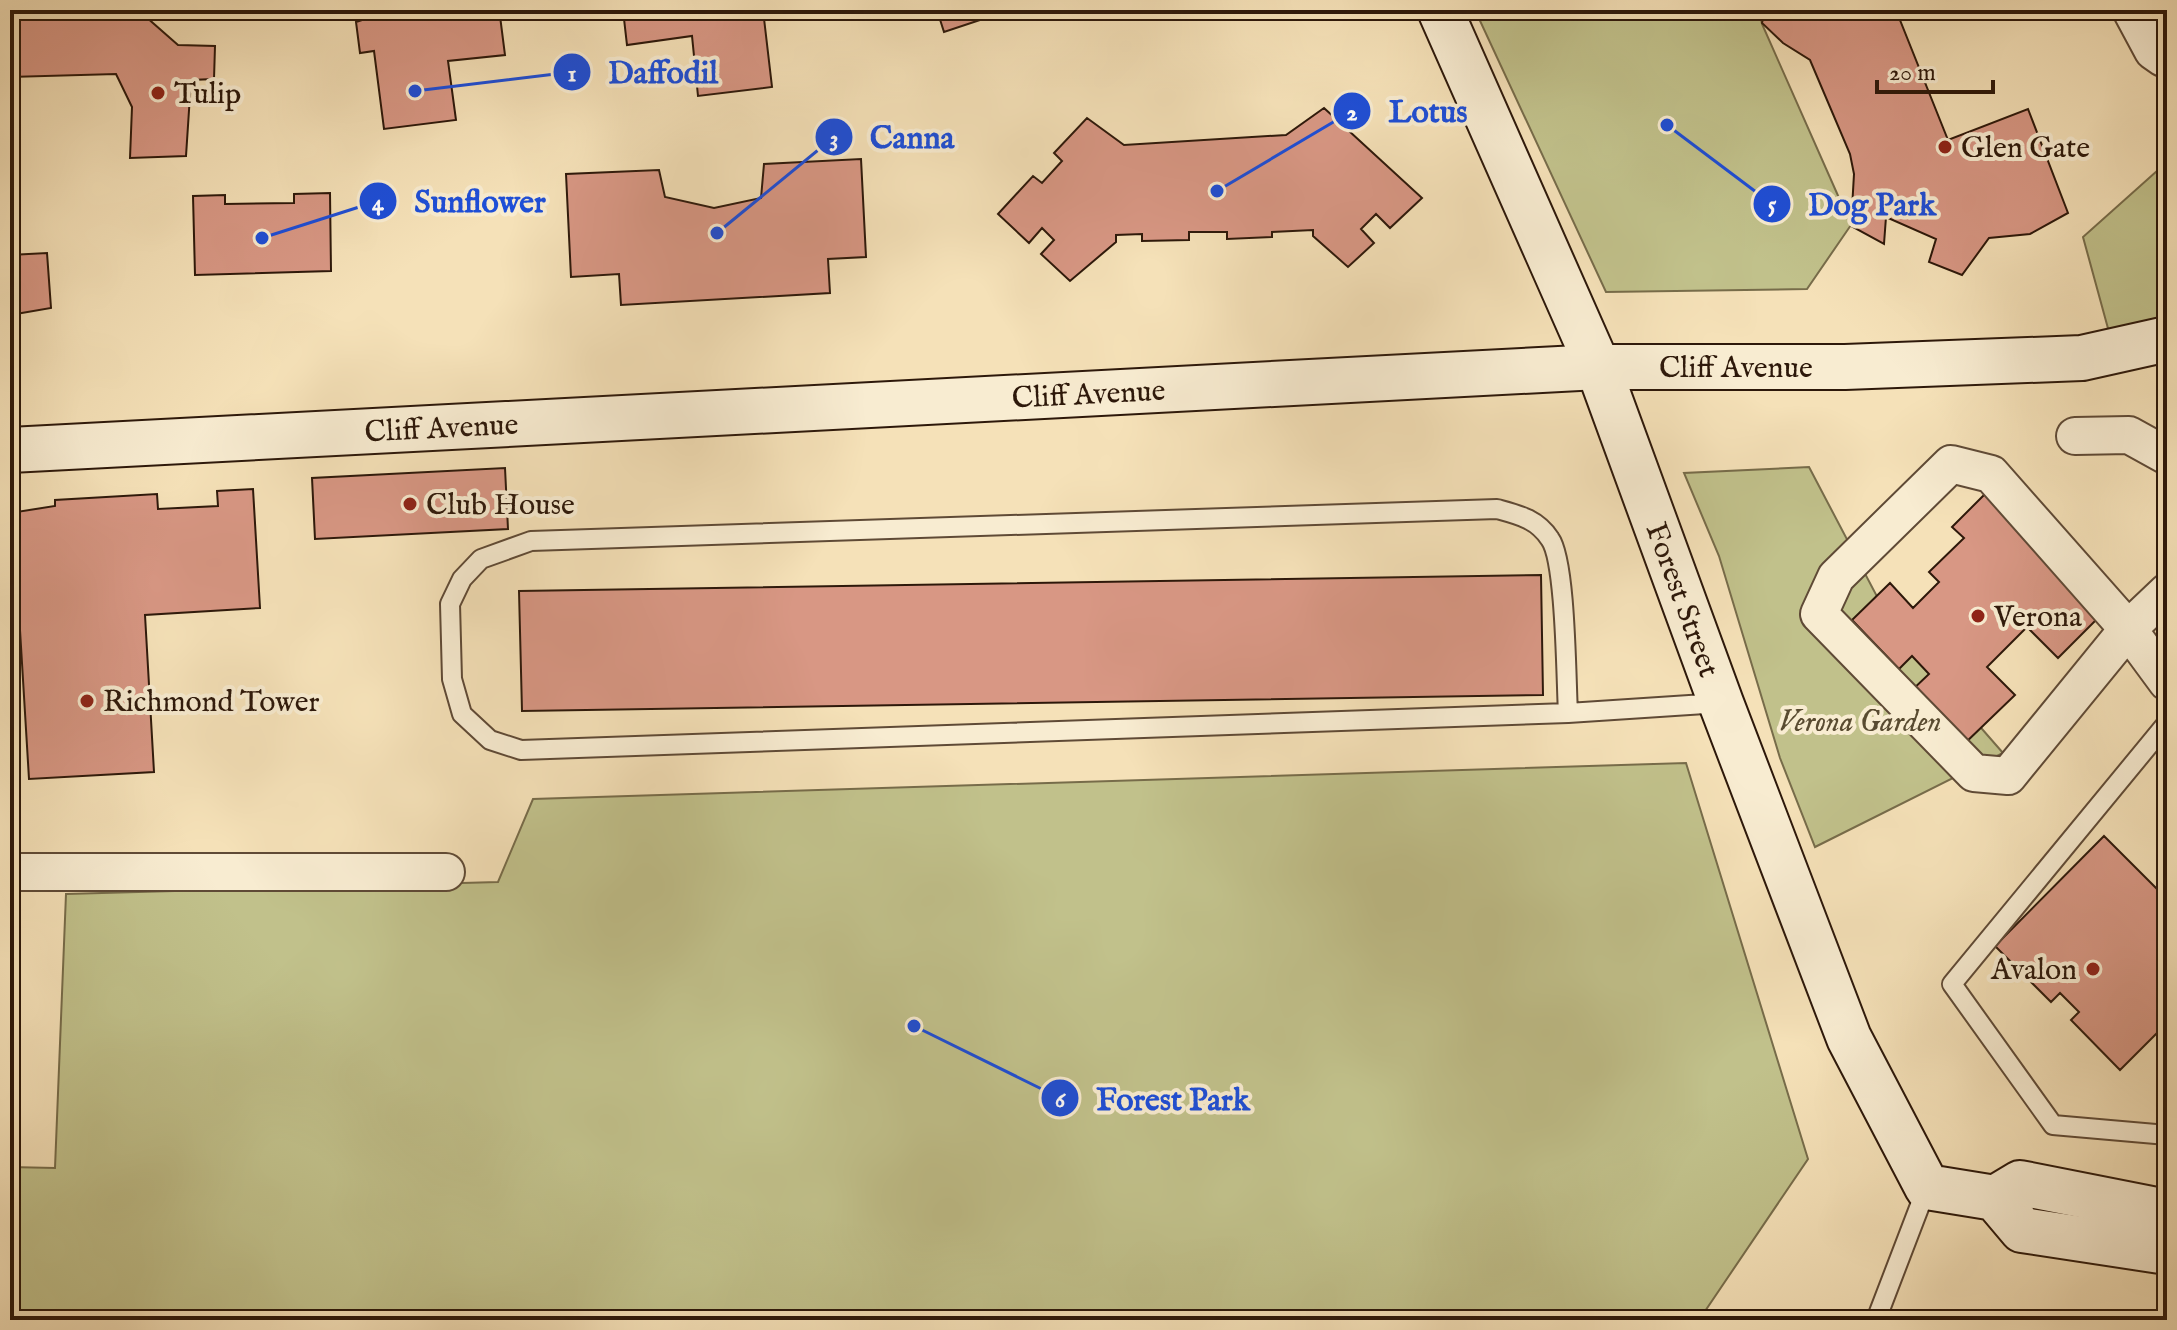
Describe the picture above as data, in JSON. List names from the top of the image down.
{
  "streets": {
    "street": ["Cliff Avenue", "Forest Street"]
  },
  "crossings": [
    ["Cliff Avenue", "Forest Street"]
  ],
  "parks": ["Verona Garden"],
  "places": [
    "Daffodil",
    "Tulip",
    "Dog Park",
    "Glen Gate",
    "Lotus",
    "Canna",
    "Sunflower",
    "Club House",
    "Verona",
    "Richmond Tower",
    "Avalon",
    "Forest Park"
  ],
  "scale_bar": "20 m"
}
